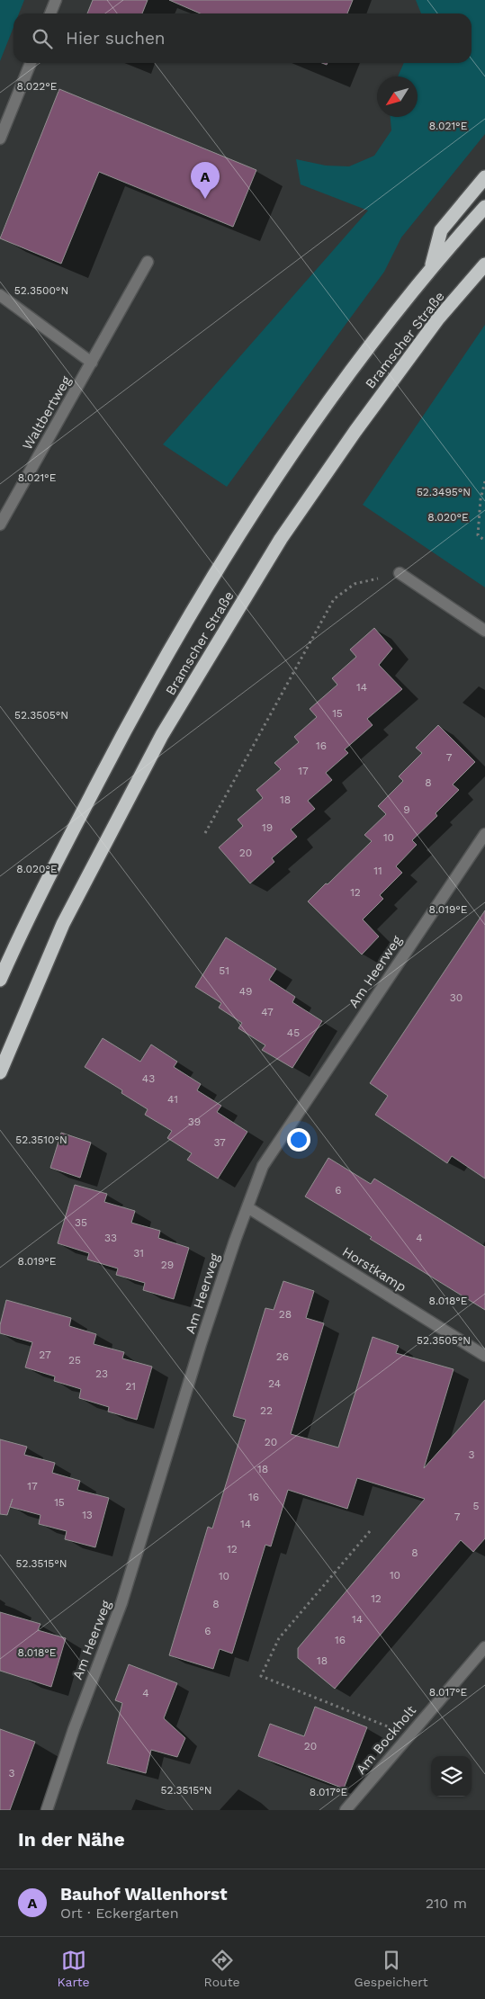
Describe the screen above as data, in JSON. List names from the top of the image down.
{
  "streets": {
    "highway": ["Bramscher Straße"],
    "street": [
      "Waltbertweg",
      "Am Heerweg",
      "Horstkamp",
      "Am Bockholt"
    ]
  },
  "crossings": [
    ["Am Heerweg", "Horstkamp"]
  ],
  "house_numbers": [
    "14",
    "15",
    "16",
    "7",
    "17",
    "8",
    "18",
    "9",
    "19",
    "10",
    "20",
    "11",
    "12",
    "51",
    "49",
    "30",
    "47",
    "45",
    "43",
    "41",
    "39",
    "37",
    "6",
    "35",
    "33",
    "4",
    "31",
    "29",
    "28",
    "27",
    "26",
    "25",
    "23",
    "24",
    "21",
    "22",
    "20",
    "3",
    "18",
    "17",
    "16",
    "15",
    "5",
    "13",
    "7",
    "14",
    "12",
    "8",
    "10",
    "10",
    "12",
    "8",
    "14",
    "6",
    "16",
    "18",
    "4",
    "20",
    "3"
  ],
  "north": "bottom left",
  "page": {
    "search": "Hier suchen",
    "pins": "A",
    "heading": "In der Nähe",
    "list": [
      {
        "mark": "A",
        "name": "Bauhof Wallenhorst",
        "note": "Ort · Eckergarten",
        "value": "210 m"
      }
    ],
    "nav": ["Karte", "Route", "Gespeichert"]
  },
  "coordinates": [
    "8.022°E",
    "8.021°E",
    "52.3500°N",
    "52.3495°N",
    "8.020°E",
    "52.3505°N",
    "8.019°E",
    "52.3510°N",
    "8.018°E",
    "52.3515°N",
    "8.017°E"
  ]
}
